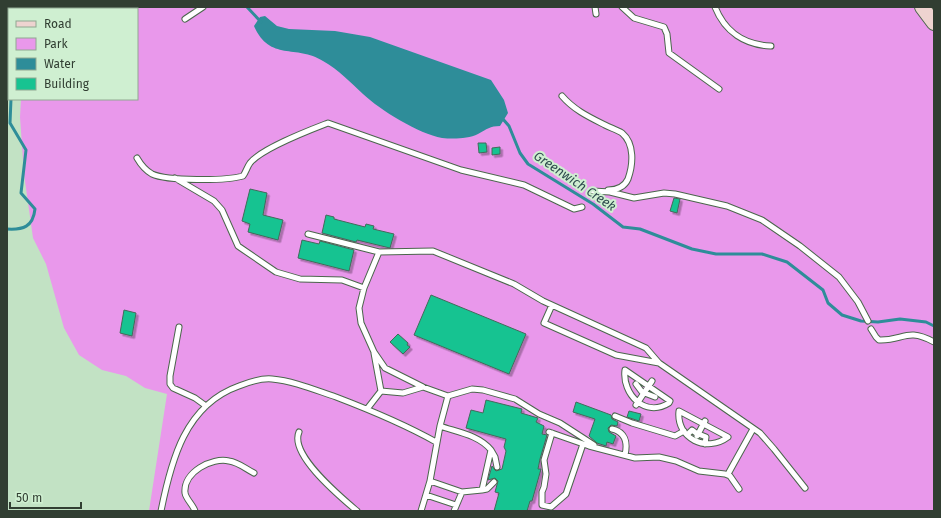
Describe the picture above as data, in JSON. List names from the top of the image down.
{
  "water": ["Greenwich Creek"],
  "legend": [
    "Road",
    "Park",
    "Water",
    "Building"
  ],
  "scale_bar": "50 m"
}
